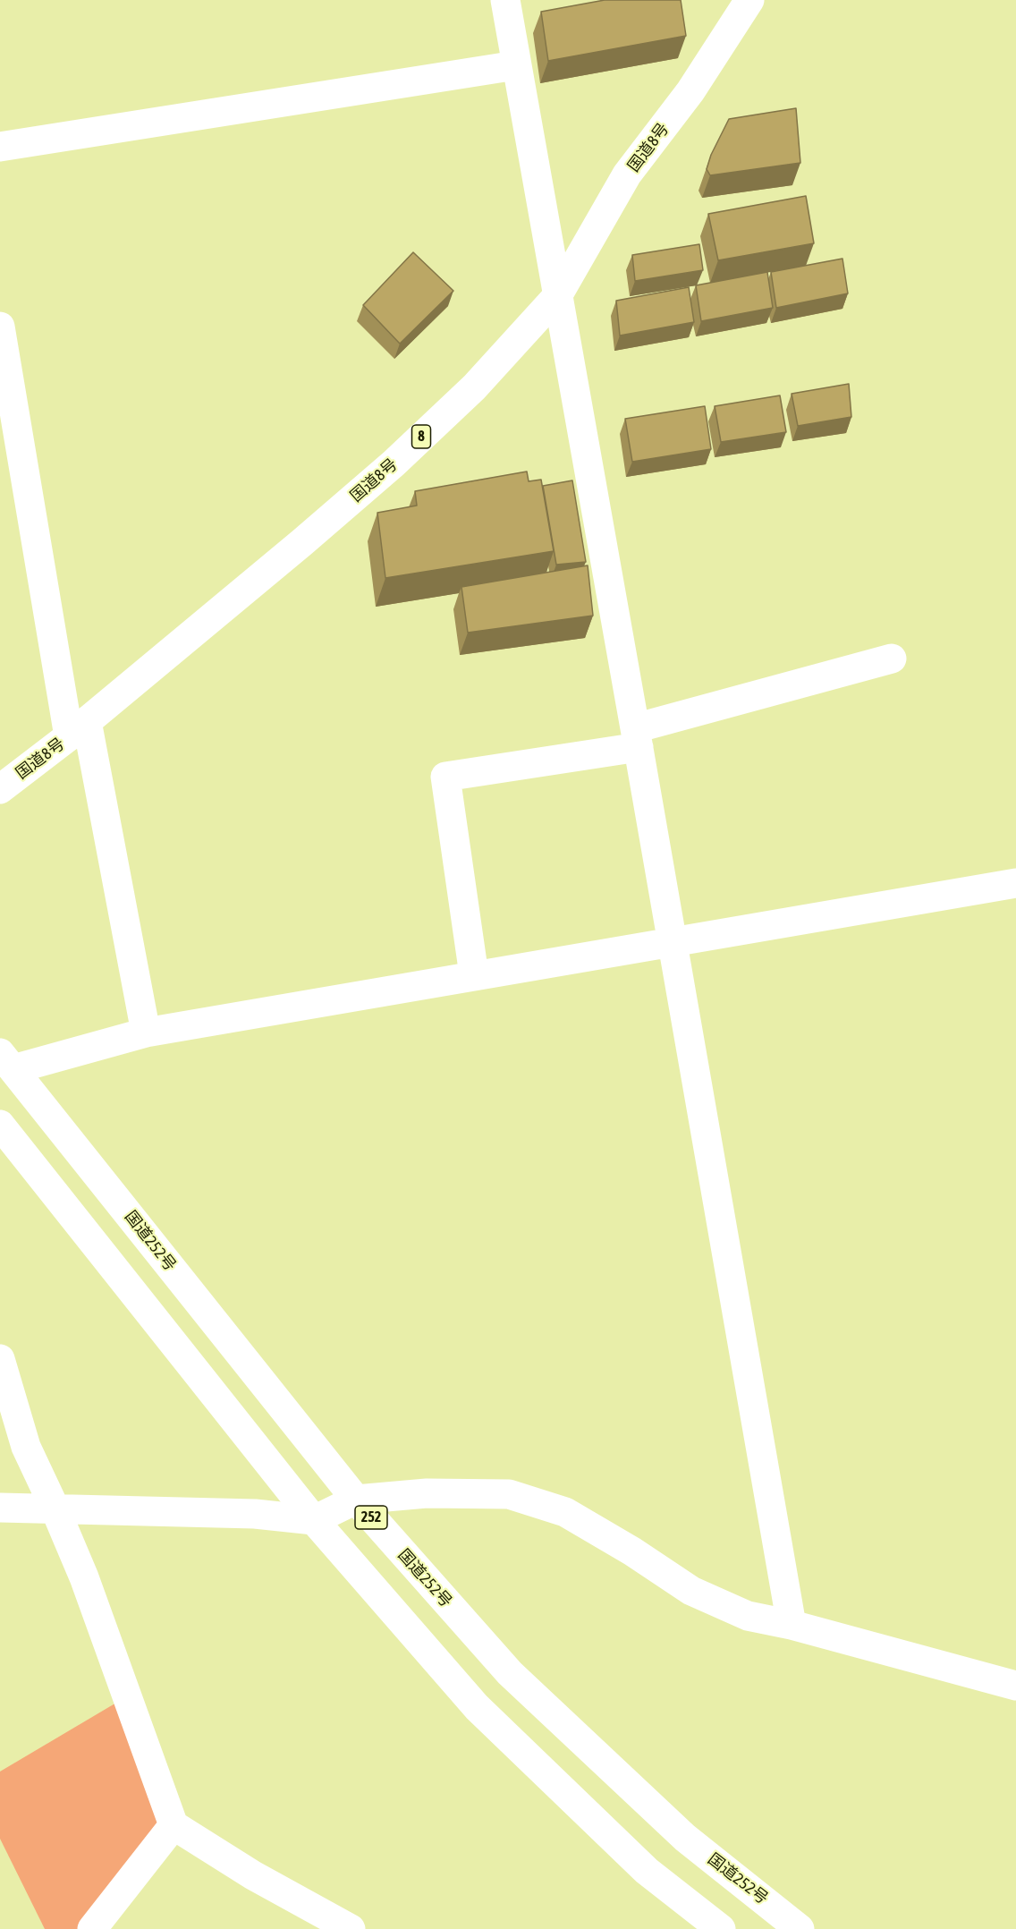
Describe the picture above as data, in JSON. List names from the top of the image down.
{
  "streets": {
    "main road": [
      "国道8号",
      "8",
      "国道252号",
      "252"
    ]
  }
}
